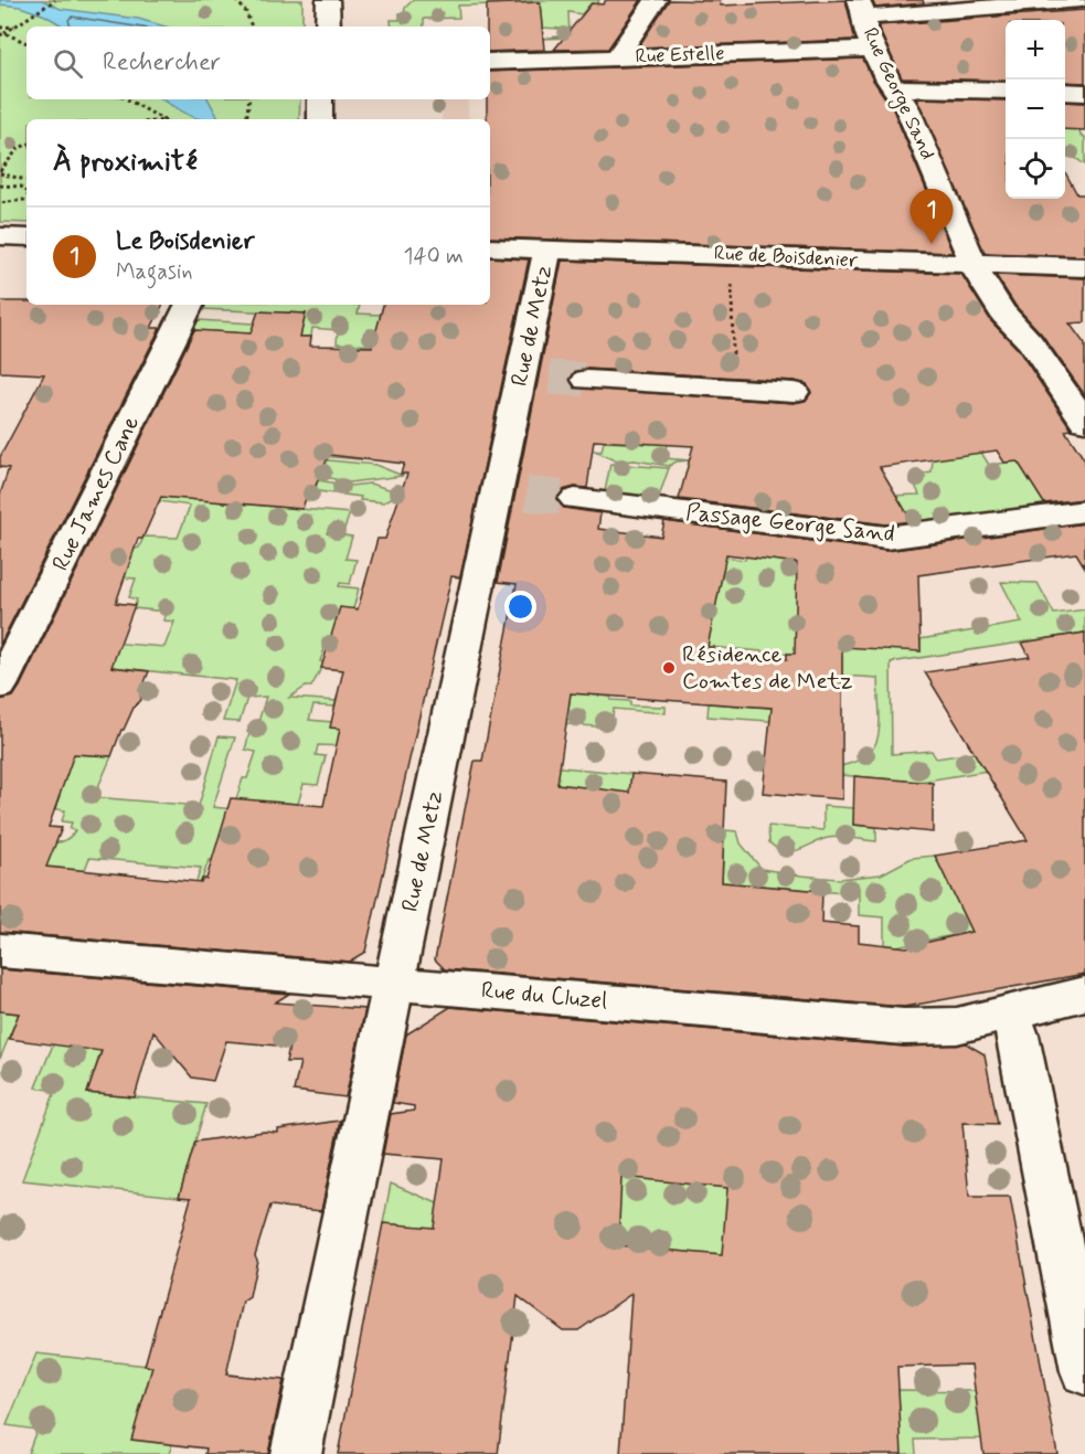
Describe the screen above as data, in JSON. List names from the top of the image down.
{
  "streets": {
    "street": [
      "Rue Estelle",
      "Rue George Sand",
      "Rue de Boisdenier",
      "Rue de Metz",
      "Rue James Cane",
      "Passage George Sand",
      "Rue du Cluzel"
    ]
  },
  "crossings": [
    ["Rue Estelle", "Rue George Sand"],
    ["Rue George Sand", "Rue de Boisdenier"],
    ["Rue de Boisdenier", "Rue de Metz"],
    ["Rue de Metz", "Rue du Cluzel"]
  ],
  "places": ["Résidence Comtes de Metz"],
  "page": {
    "map_buttons": ["+", "−"],
    "search": "Rechercher",
    "heading": "À proximité",
    "pins": "1",
    "list": [
      {
        "mark": "1",
        "name": "Le Boisdenier",
        "note": "Magasin",
        "value": "140 m"
      }
    ]
  }
}
